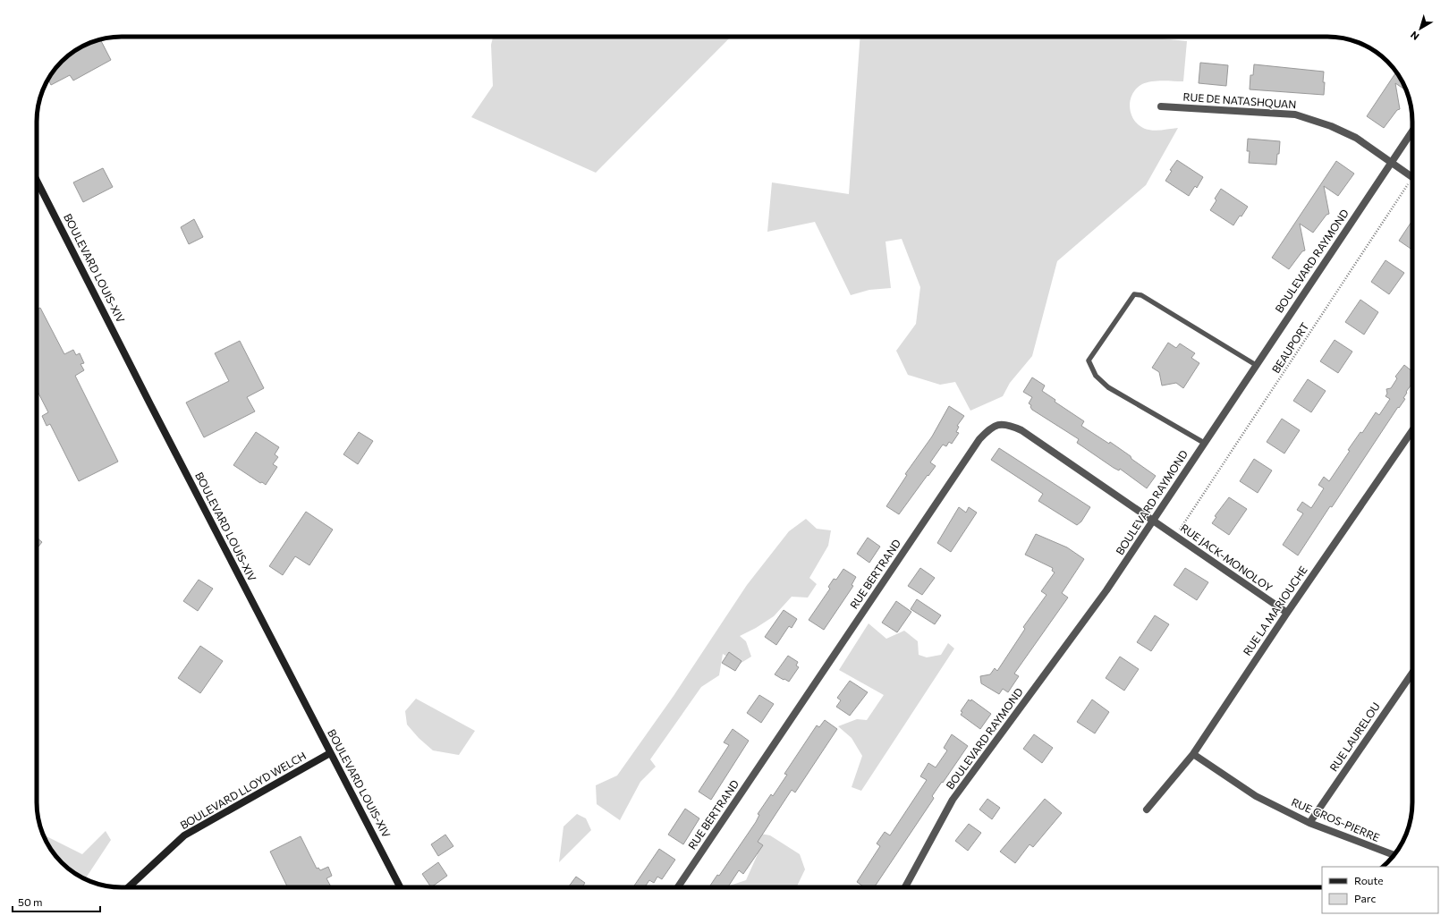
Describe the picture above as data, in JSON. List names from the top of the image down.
{
  "streets": {
    "main road": ["BOULEVARD LOUIS-XIV", "BOULEVARD LLOYD WELCH"],
    "street": [
      "RUE DE NATASHQUAN",
      "BOULEVARD RAYMOND",
      "RUE JACK-MONOLOY",
      "RUE BERTRAND",
      "RUE LA MARIOUCHE",
      "RUE LAURELOU",
      "RUE GROS-PIERRE"
    ],
    "path": ["BEAUPORT"]
  },
  "crossings": [
    ["RUE DE NATASHQUAN", "BOULEVARD RAYMOND"],
    ["BOULEVARD RAYMOND", "RUE JACK-MONOLOY"],
    ["BOULEVARD RAYMOND", "RUE BERTRAND"],
    ["BOULEVARD LOUIS-XIV", "BOULEVARD LLOYD WELCH"],
    ["BEAUPORT", "RUE JACK-MONOLOY"],
    ["RUE JACK-MONOLOY", "RUE BERTRAND"],
    ["RUE JACK-MONOLOY", "RUE LA MARIOUCHE"],
    ["RUE LA MARIOUCHE", "RUE GROS-PIERRE"],
    ["RUE LAURELOU", "RUE GROS-PIERRE"]
  ],
  "legend": ["Route", "Parc"],
  "scale_bar": "50 m",
  "north": "bottom left"
}
